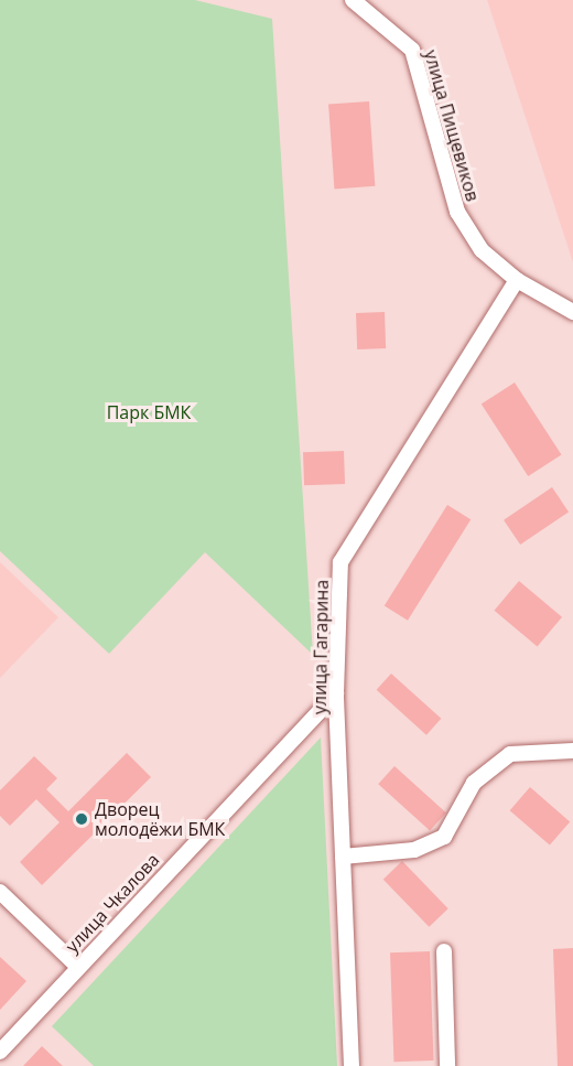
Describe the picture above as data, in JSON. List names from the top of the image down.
{
  "streets": {
    "street": ["улица Пищевиков", "улица Гагарина", "улица Чкалова"]
  },
  "crossings": [
    ["улица Пищевиков", "улица Гагарина"],
    ["улица Гагарина", "улица Чкалова"]
  ],
  "parks": ["Парк БМК"],
  "places": ["Дворец молодёжи БМК"]
}
